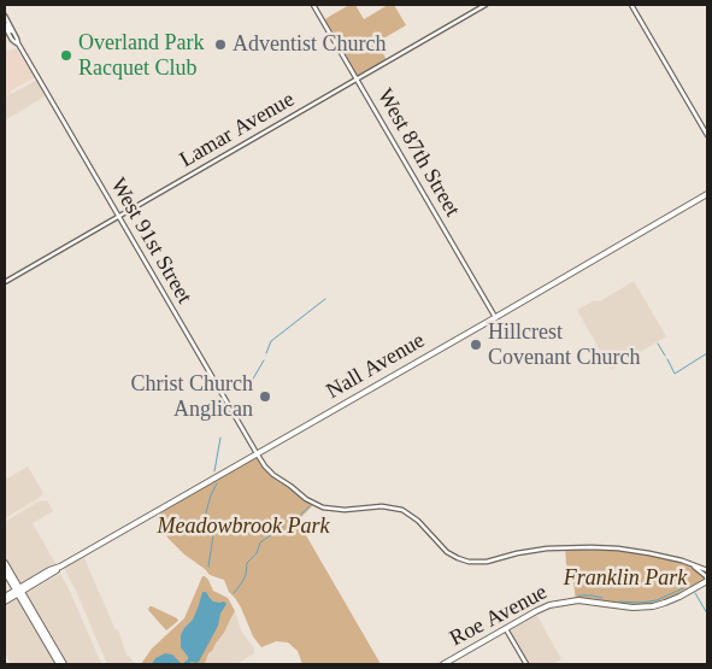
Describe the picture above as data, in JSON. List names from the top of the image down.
{
  "streets": {
    "main road": ["Nall Avenue", "Roe Avenue"],
    "street": ["Lamar Avenue", "West 87th Street", "West 91st Street"]
  },
  "crossings": [
    ["Lamar Avenue", "West 87th Street"],
    ["Lamar Avenue", "West 91st Street"],
    ["West 87th Street", "Nall Avenue"],
    ["West 91st Street", "Nall Avenue"]
  ],
  "parks": ["Meadowbrook Park", "Franklin Park"],
  "places": [
    "Adventist Church",
    "Overland Park Racquet Club",
    "Hillcrest Covenant Church",
    "Christ Church Anglican"
  ]
}
